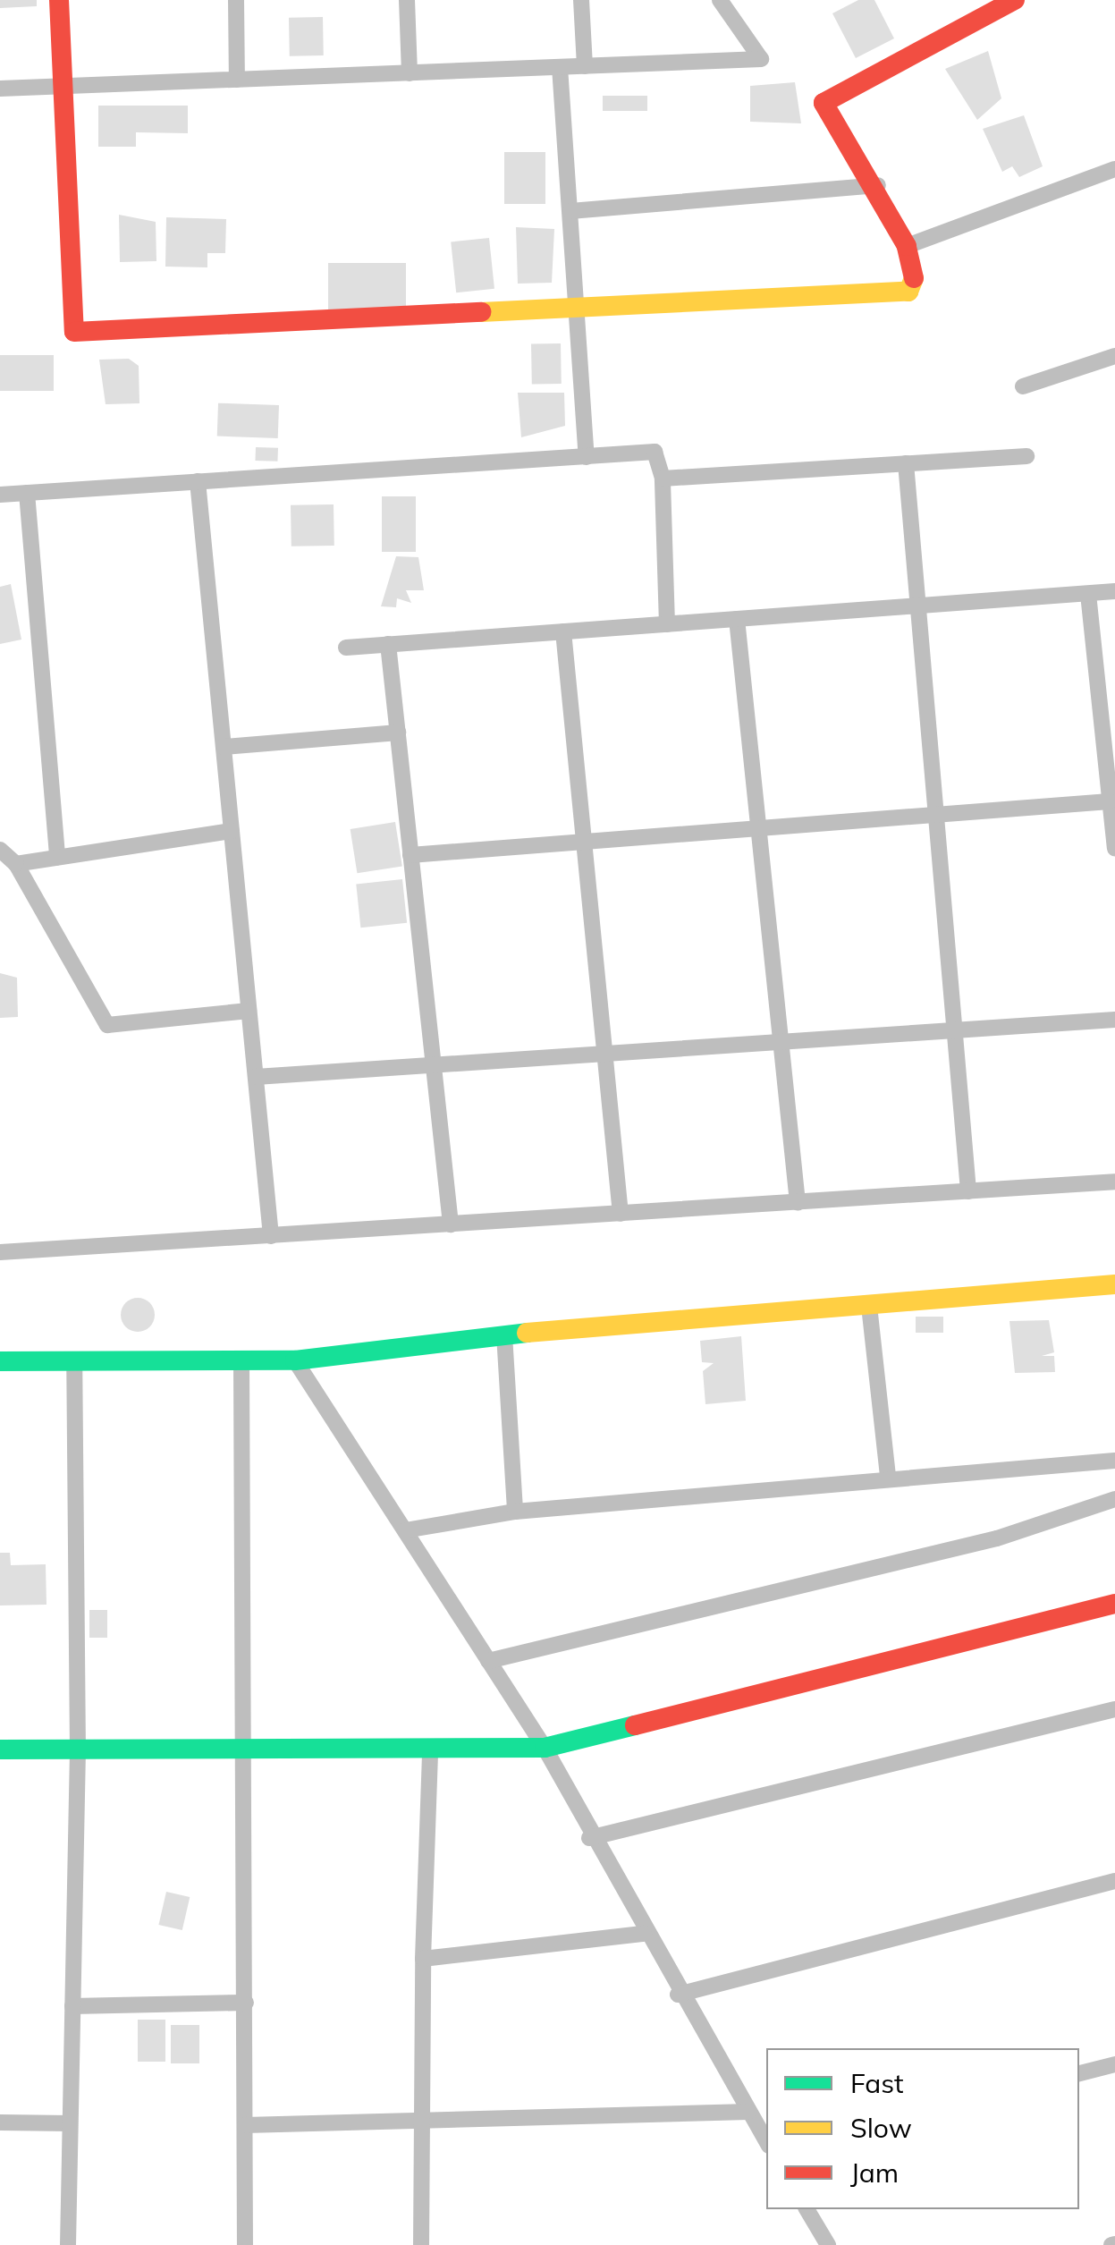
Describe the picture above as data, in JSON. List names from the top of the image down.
{
  "legend": ["Fast", "Slow", "Jam"]
}
